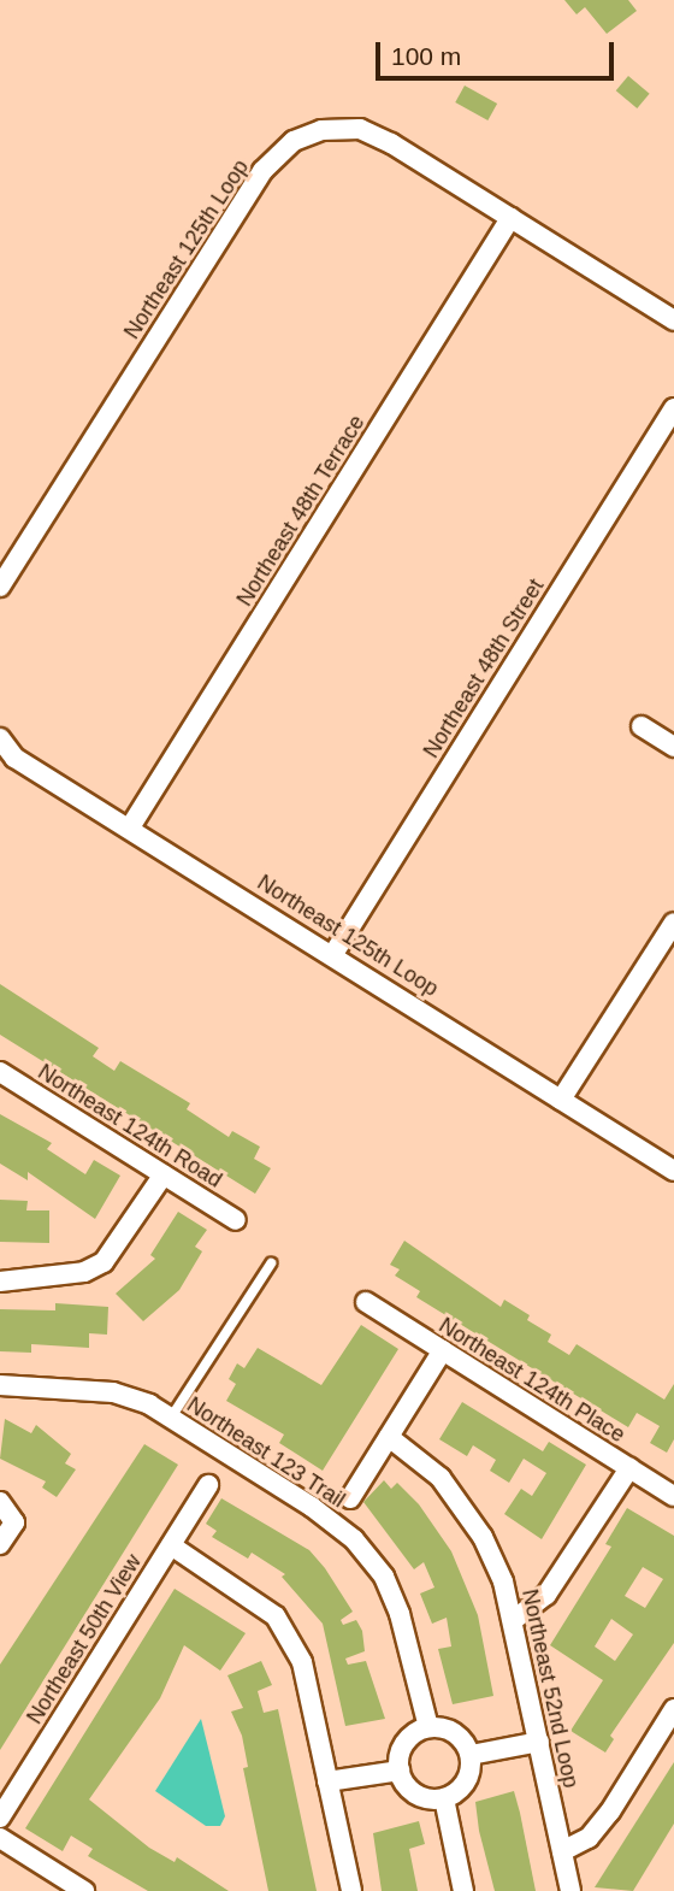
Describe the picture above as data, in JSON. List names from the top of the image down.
{
  "streets": {
    "street": [
      "Northeast 125th Loop",
      "Northeast 48th Terrace",
      "Northeast 48th Street",
      "Northeast 124th Road",
      "Northeast 124th Place",
      "Northeast 123 Trail",
      "Northeast 50th View",
      "Northeast 52nd Loop"
    ]
  },
  "crossings": [
    ["Northeast 125th Loop", "Northeast 48th Terrace"],
    ["Northeast 125th Loop", "Northeast 48th Street"]
  ],
  "scale_bar": "100 m"
}
